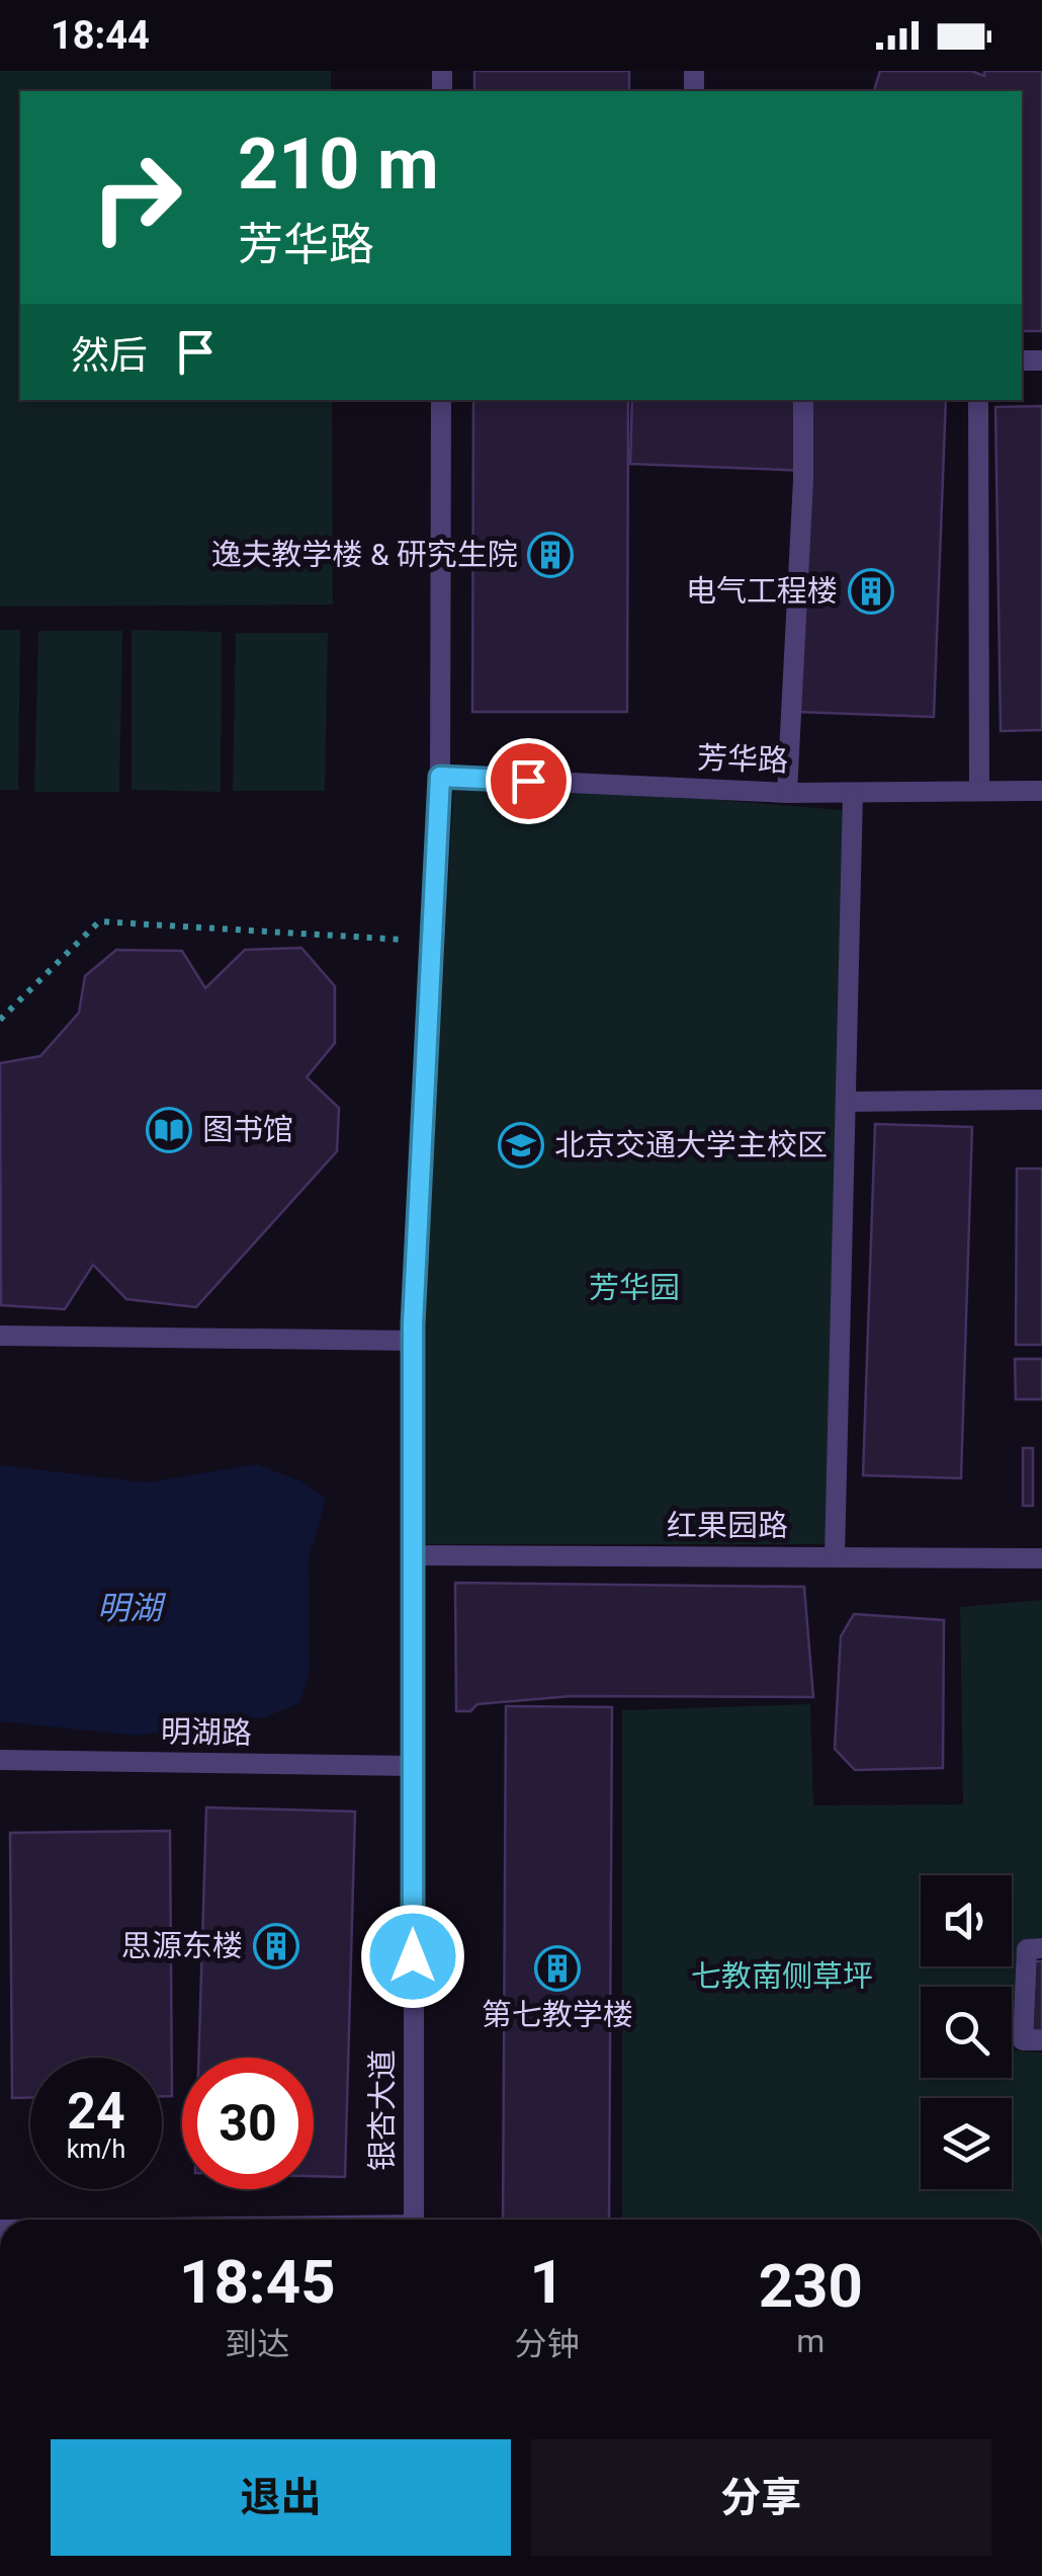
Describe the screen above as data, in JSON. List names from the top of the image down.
{
  "streets": {
    "street": [
      "芳华路",
      "红果园路",
      "明湖路",
      "银杏大道"
    ]
  },
  "crossings": [
    ["芳华路", "银杏大道"],
    ["红果园路", "银杏大道"],
    ["明湖路", "银杏大道"]
  ],
  "water": ["明湖"],
  "parks": ["芳华园", "七教南侧草坪"],
  "places": {
    "building": [
      "逸夫教学楼 & 研究生院",
      "电气工程楼",
      "思源东楼",
      "第七教学楼"
    ],
    "library": ["图书馆"],
    "school or university": ["北京交通大学主校区"]
  },
  "page": {
    "status": "18:44",
    "turn": ["210 m", "芳华路"],
    "then": "然后",
    "speed": "24 km/h",
    "limit": "30",
    "eta": [
      "18:45",
      "到达",
      "1",
      "分钟",
      "230",
      "m"
    ],
    "buttons": ["退出", "分享"]
  }
}
